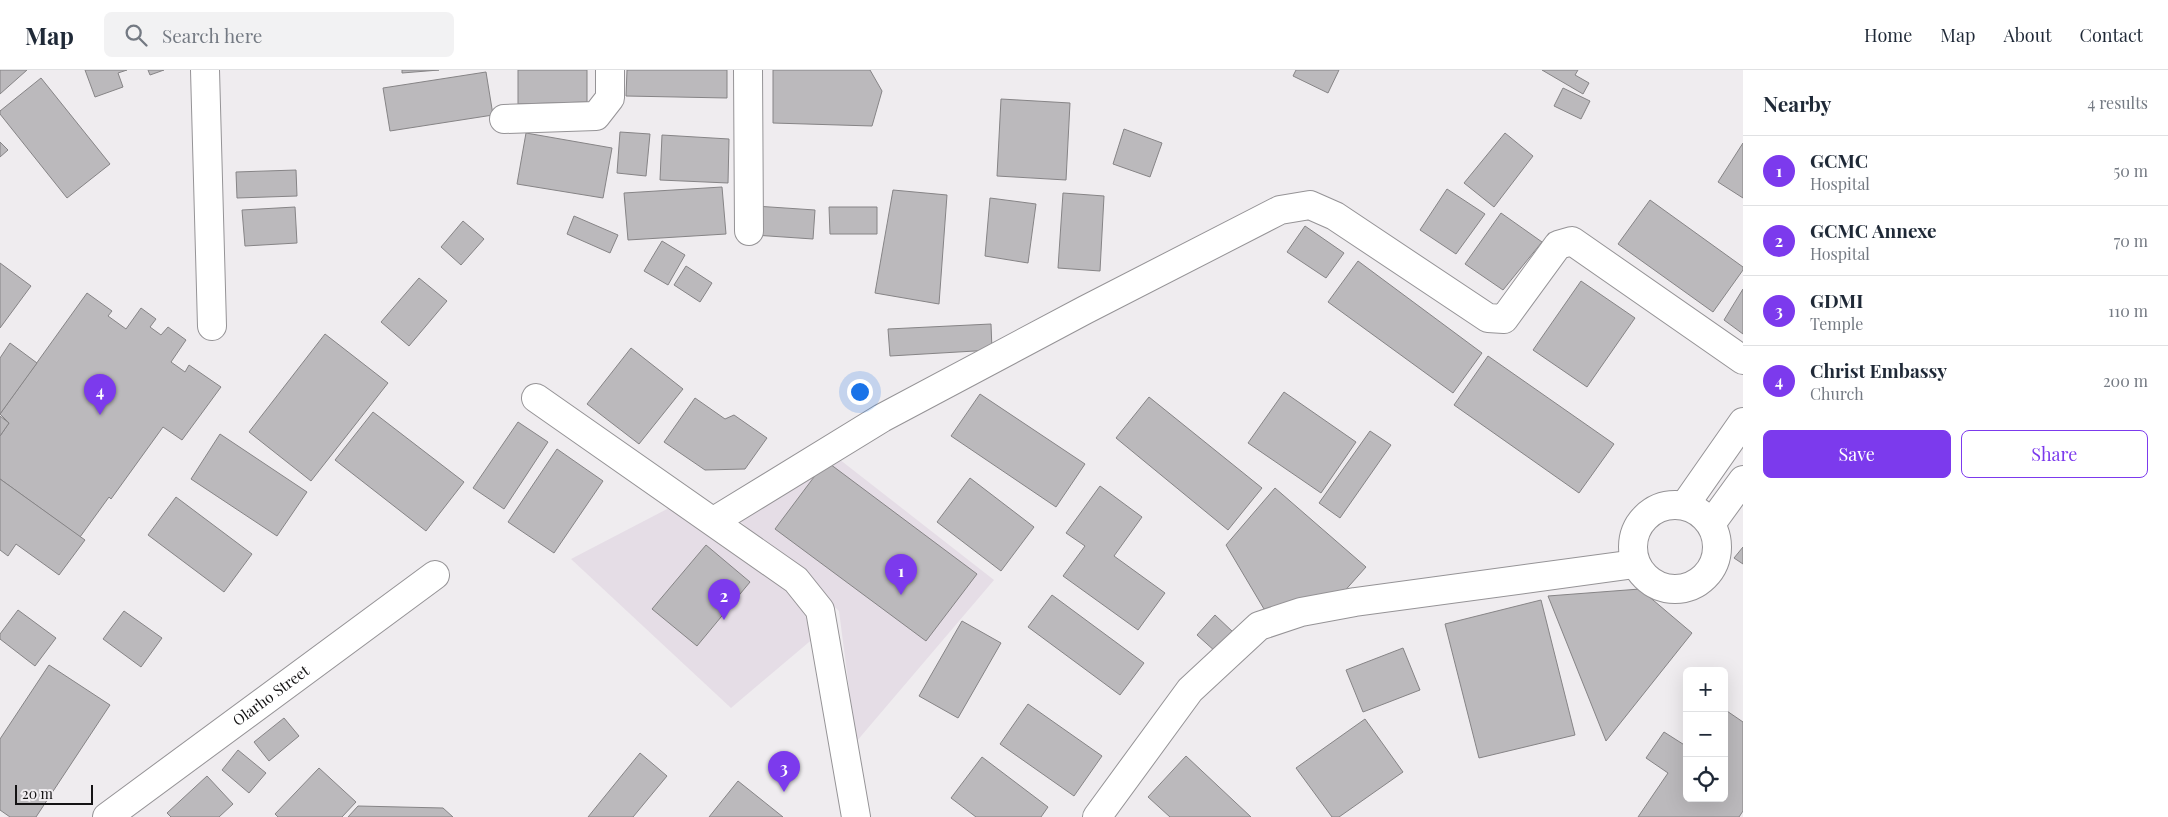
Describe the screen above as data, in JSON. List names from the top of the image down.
{
  "streets": {
    "street": ["Olarho Street"]
  },
  "scale_bar": "20 m",
  "page": {
    "header": "Map",
    "search": "Search here",
    "nav": [
      "Home",
      "Map",
      "About",
      "Contact"
    ],
    "heading": ["Nearby", "4 results"],
    "list": [
      {
        "mark": "1",
        "name": "GCMC",
        "note": "Hospital",
        "value": "50 m"
      },
      {
        "mark": "2",
        "name": "GCMC Annexe",
        "note": "Hospital",
        "value": "70 m"
      },
      {
        "mark": "3",
        "name": "GDMI",
        "note": "Temple",
        "value": "110 m"
      },
      {
        "mark": "4",
        "name": "Christ Embassy",
        "note": "Church",
        "value": "200 m"
      }
    ],
    "pins": [
      "4",
      "1",
      "2",
      "3"
    ],
    "buttons": ["Save", "Share"],
    "map_buttons": ["+", "−"],
    "scale": "20 m"
  }
}
